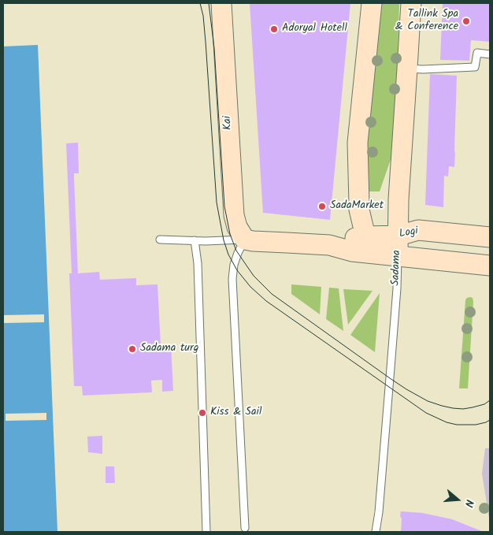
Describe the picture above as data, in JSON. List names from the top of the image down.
{
  "streets": {
    "street": ["Kai", "Logi", "Sadama"]
  },
  "crossings": [
    ["Kai", "Logi"],
    ["Logi", "Sadama"]
  ],
  "places": [
    "Tallink Spa & Conference",
    "Adoryal Hotell",
    "SadaMarket",
    "Sadama turg",
    "Kiss & Sail"
  ],
  "north": "right"
}
